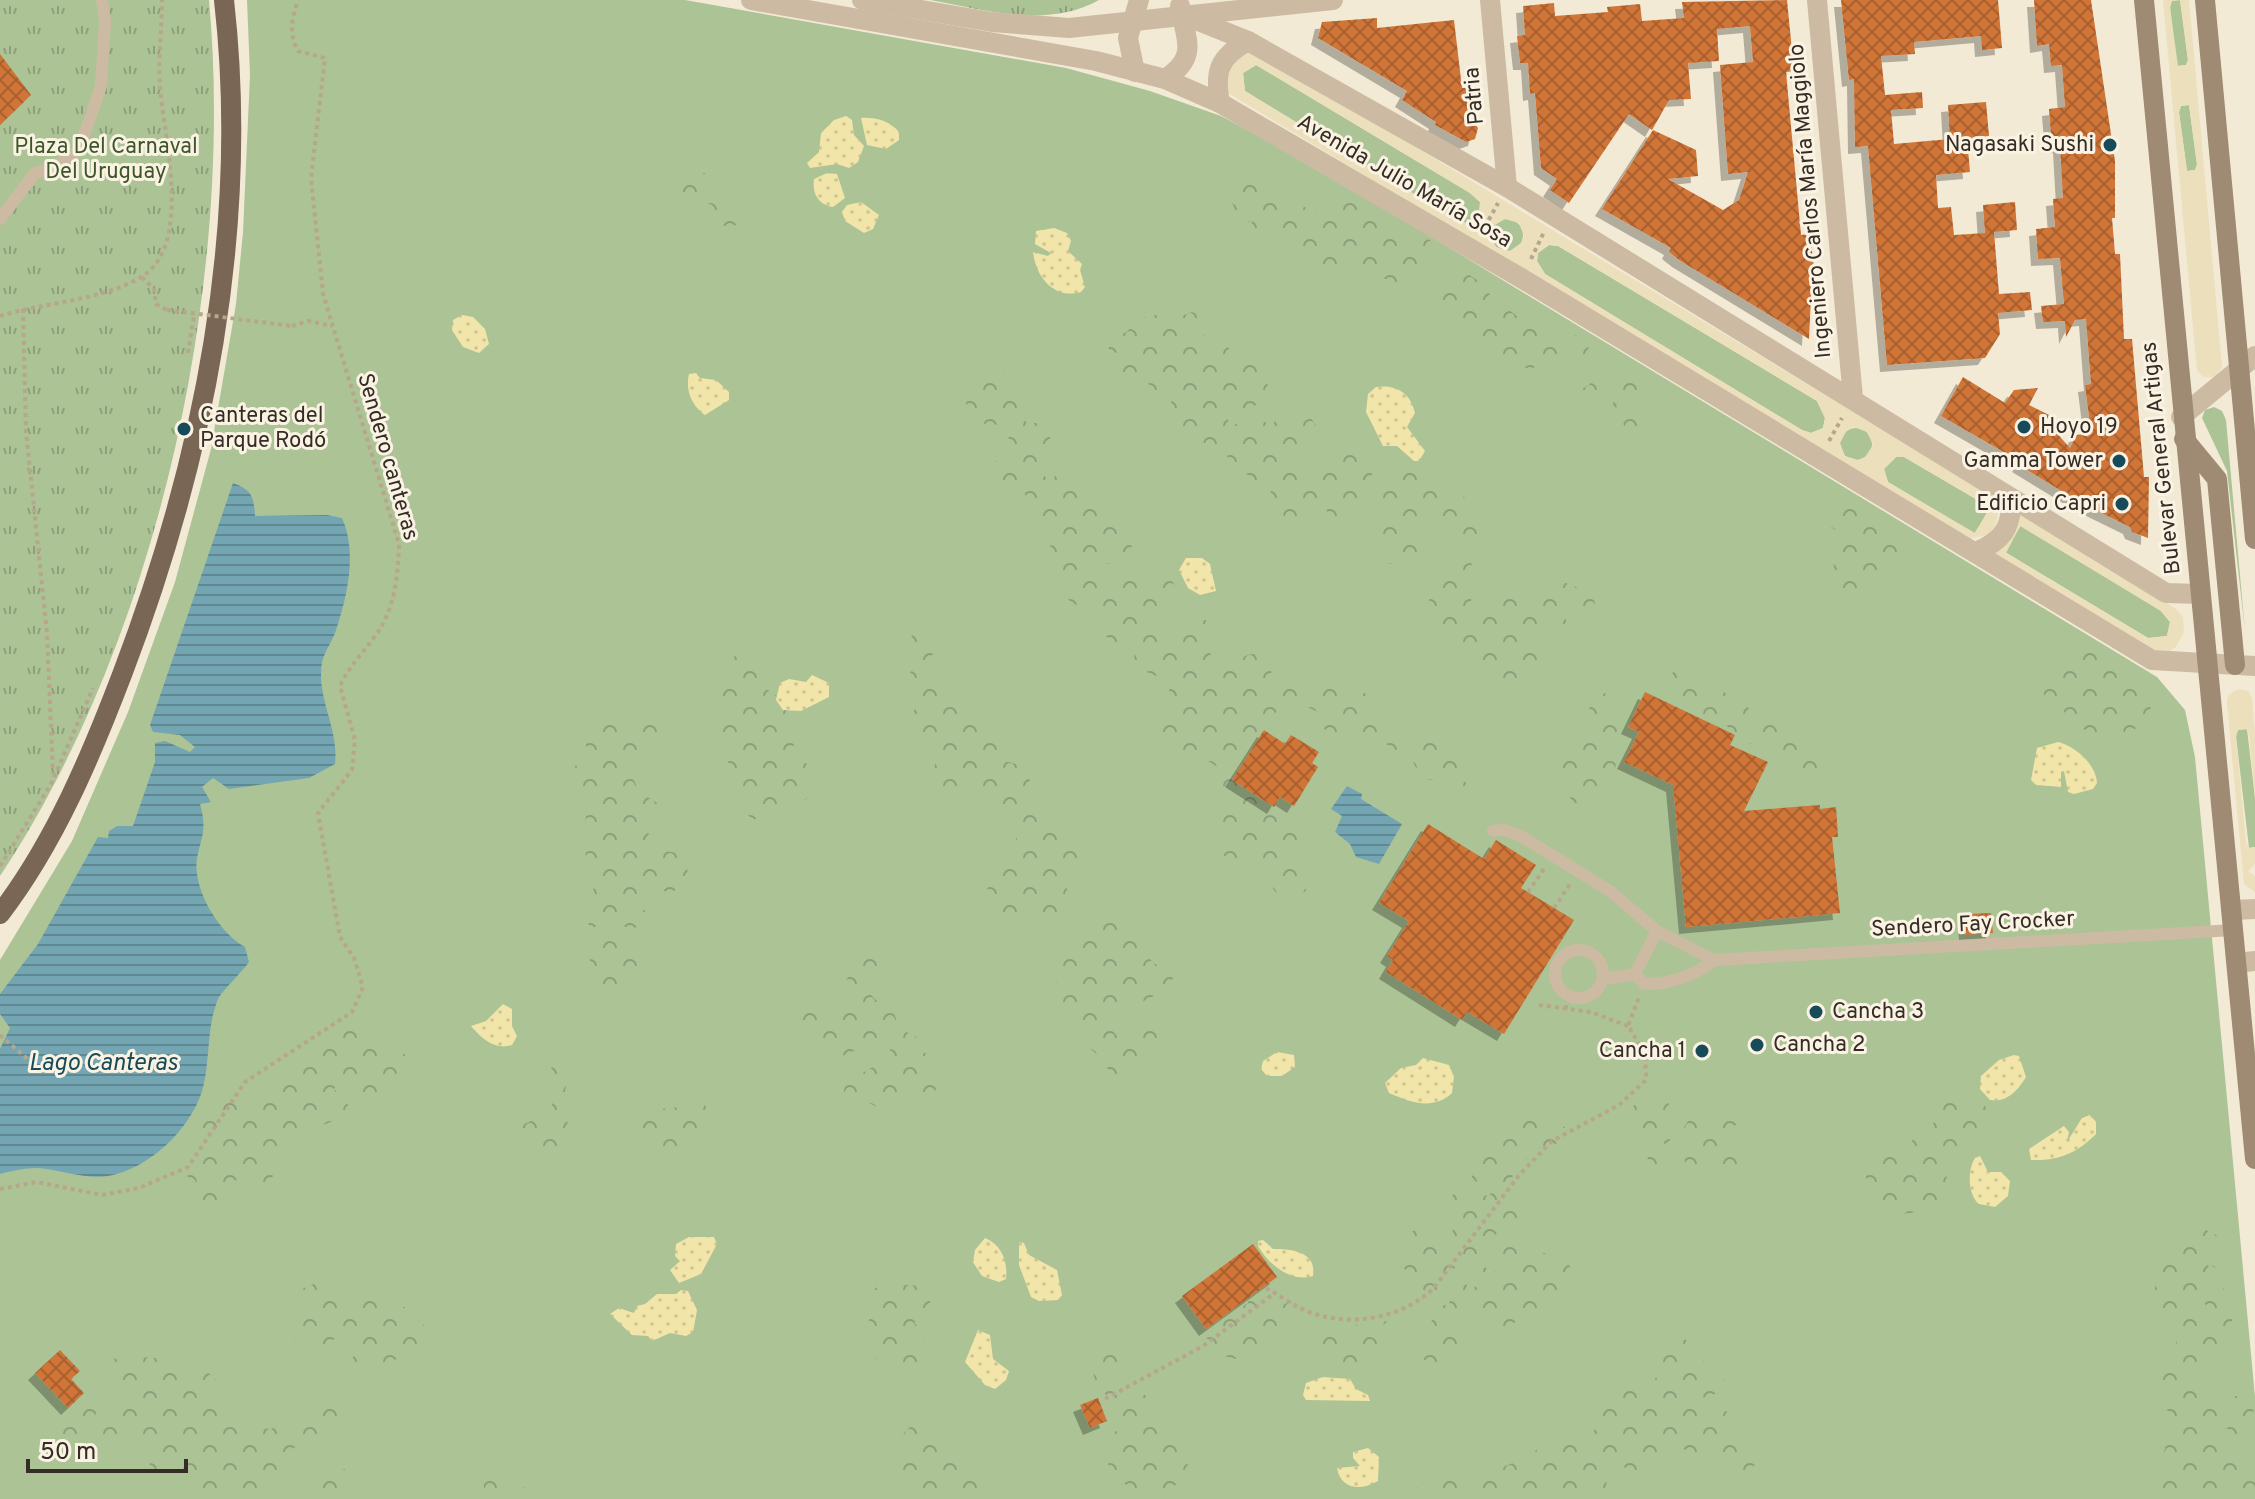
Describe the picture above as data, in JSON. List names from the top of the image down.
{
  "streets": {
    "main road": ["Bulevar General Artigas"],
    "street": ["Patria", "Avenida Julio María Sosa", "Ingeniero Carlos María Maggiolo"],
    "lane": ["Sendero Fay Crocker"],
    "path": ["Sendero canteras"]
  },
  "crossings": [
    ["Patria", "Avenida Julio María Sosa"],
    ["Avenida Julio María Sosa", "Ingeniero Carlos María Maggiolo"],
    ["Avenida Julio María Sosa", "Bulevar General Artigas"],
    ["Bulevar General Artigas", "Sendero Fay Crocker"]
  ],
  "water": ["Lago Canteras"],
  "parks": ["Plaza Del Carnaval Del Uruguay"],
  "places": [
    "Nagasaki Sushi",
    "Hoyo 19",
    "Canteras del Parque Rodó",
    "Gamma Tower",
    "Edificio Capri",
    "Cancha 3",
    "Cancha 2",
    "Cancha 1"
  ],
  "scale_bar": "50 m"
}
